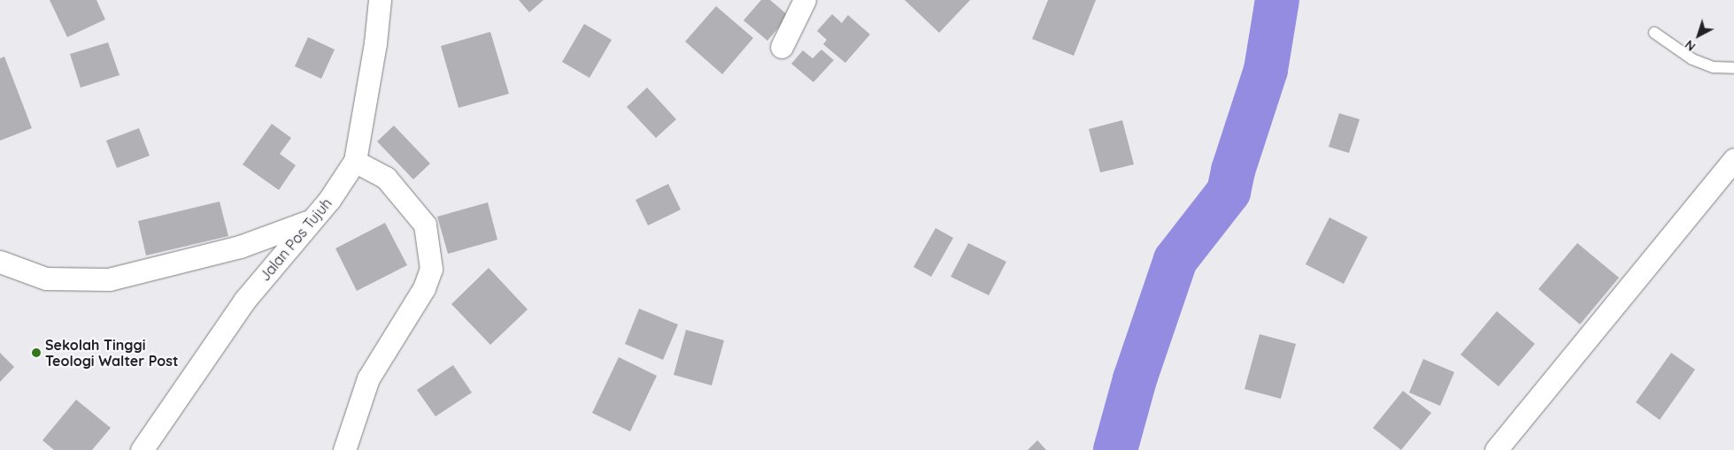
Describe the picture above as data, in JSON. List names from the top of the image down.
{
  "streets": {
    "street": ["Jalan Pos Tujuh"]
  },
  "places": ["Sekolah Tinggi Teologi Walter Post"],
  "north": "bottom left"
}
